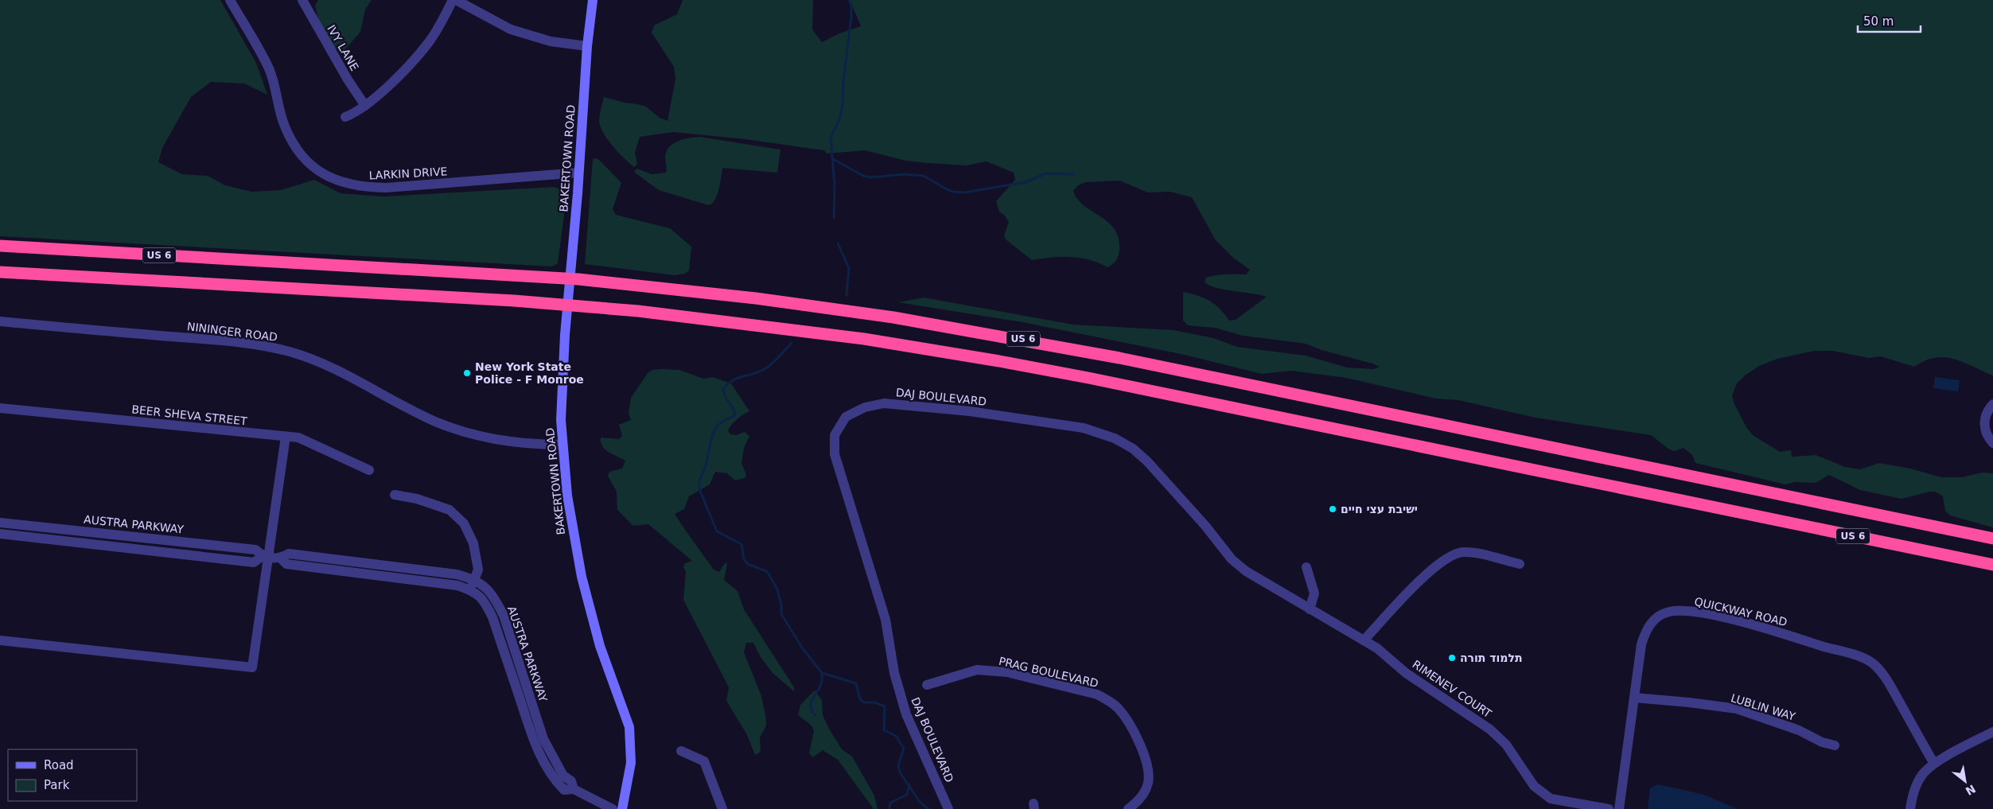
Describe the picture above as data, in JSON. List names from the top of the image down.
{
  "streets": {
    "highway": ["US 6"],
    "main road": ["BAKERTOWN ROAD"],
    "street": [
      "IVY LANE",
      "LARKIN DRIVE",
      "NININGER ROAD",
      "DAJ BOULEVARD",
      "BEER SHEVA STREET",
      "AUSTRA PARKWAY",
      "QUICKWAY ROAD",
      "PRAG BOULEVARD",
      "RIMENEV COURT",
      "LUBLIN WAY"
    ]
  },
  "crossings": [
    ["BAKERTOWN ROAD", "LARKIN DRIVE"],
    ["BAKERTOWN ROAD", "NININGER ROAD"],
    ["DAJ BOULEVARD", "RIMENEV COURT"],
    ["QUICKWAY ROAD", "LUBLIN WAY"]
  ],
  "places": ["New York State Police - F Monroe", "ישיבת עצי חיים", "תלמוד תורה"],
  "legend": ["Road", "Park"],
  "scale_bar": "50 m",
  "north": "bottom right"
}
